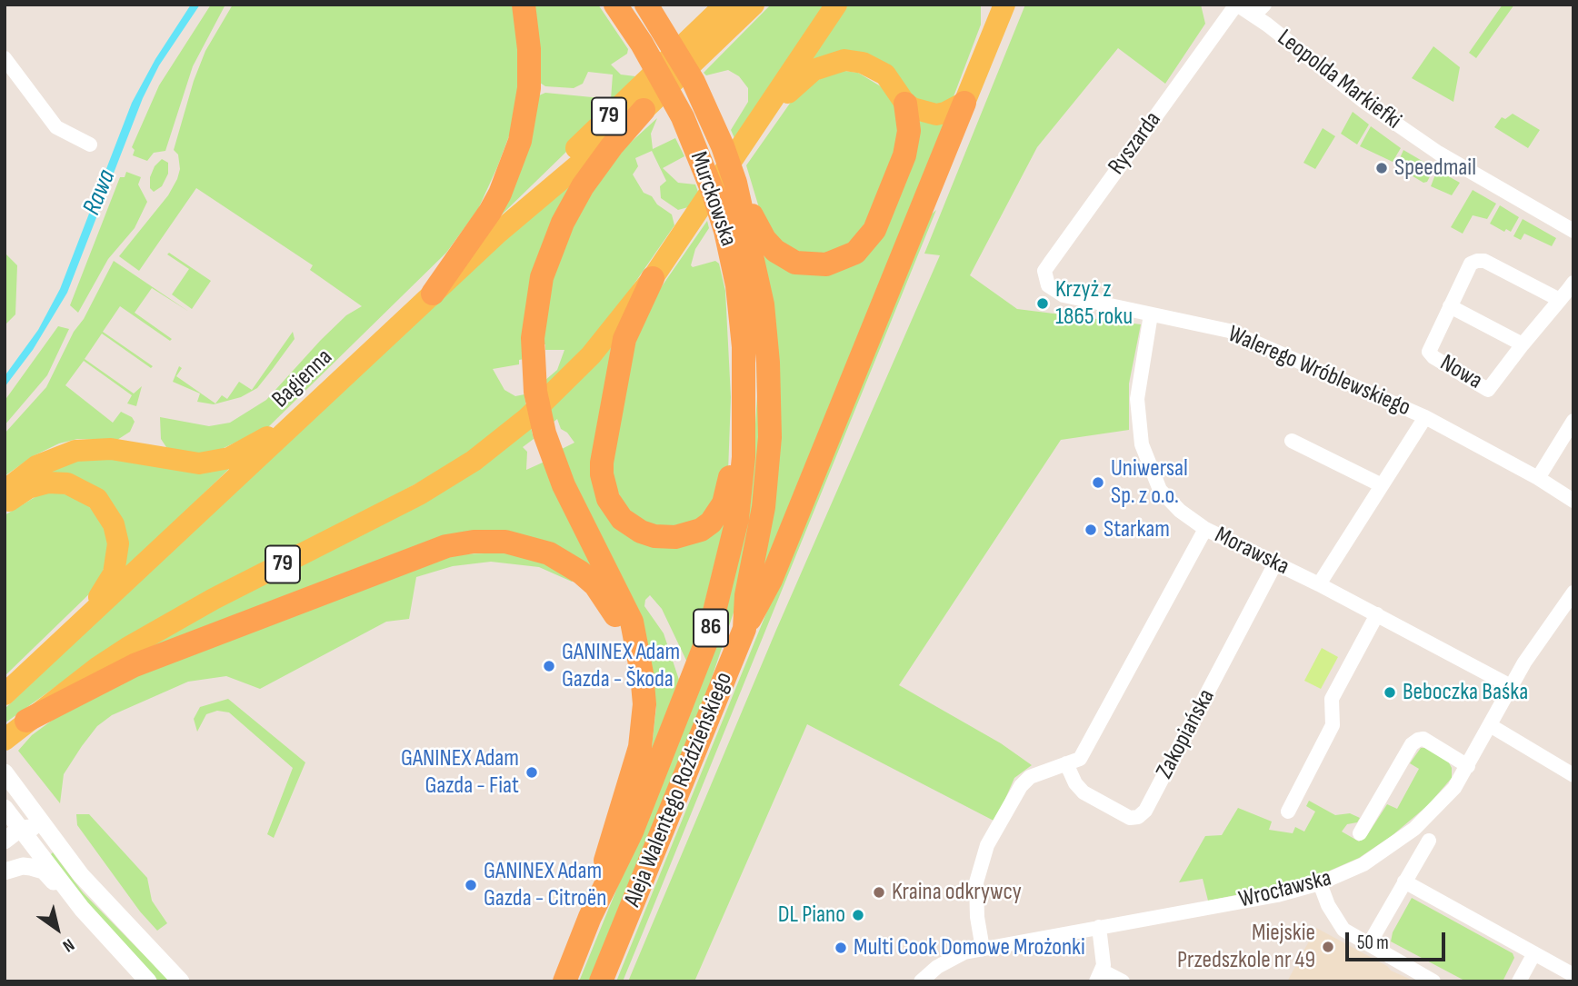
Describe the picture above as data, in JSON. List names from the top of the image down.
{
  "streets": {
    "highway": ["Murckowska", "86", "Aleja Walentego Roździeńskiego"],
    "main road": ["79", "Bagienna"],
    "street": [
      "Leopolda Markiefki",
      "Ryszarda",
      "Walerego Wróblewskiego",
      "Nowa",
      "Morawska",
      "Zakopiańska",
      "Wrocławska"
    ]
  },
  "crossings": [
    ["Leopolda Markiefki", "Ryszarda"],
    ["79", "Bagienna"],
    ["Ryszarda", "Walerego Wróblewskiego"],
    ["Murckowska", "Aleja Walentego Roździeńskiego"],
    ["Walerego Wróblewskiego", "Morawska"],
    ["Morawska", "Zakopiańska"],
    ["Morawska", "Wrocławska"]
  ],
  "water": ["Rawa"],
  "places": [
    "Speedmail",
    "Krzyż z 1865 roku",
    "Uniwersal Sp. z o.o.",
    "Starkam",
    "GANINEX Adam Gazda - Škoda",
    "Beboczka Baśka",
    "GANINEX Adam Gazda - Fiat",
    "GANINEX Adam Gazda - Citroën",
    "Kraina odkrywcy",
    "DL Piano",
    "Miejskie Przedszkole nr 49",
    "Multi Cook Domowe Mrożonki"
  ],
  "scale_bar": "50 m",
  "north": "bottom right"
}
